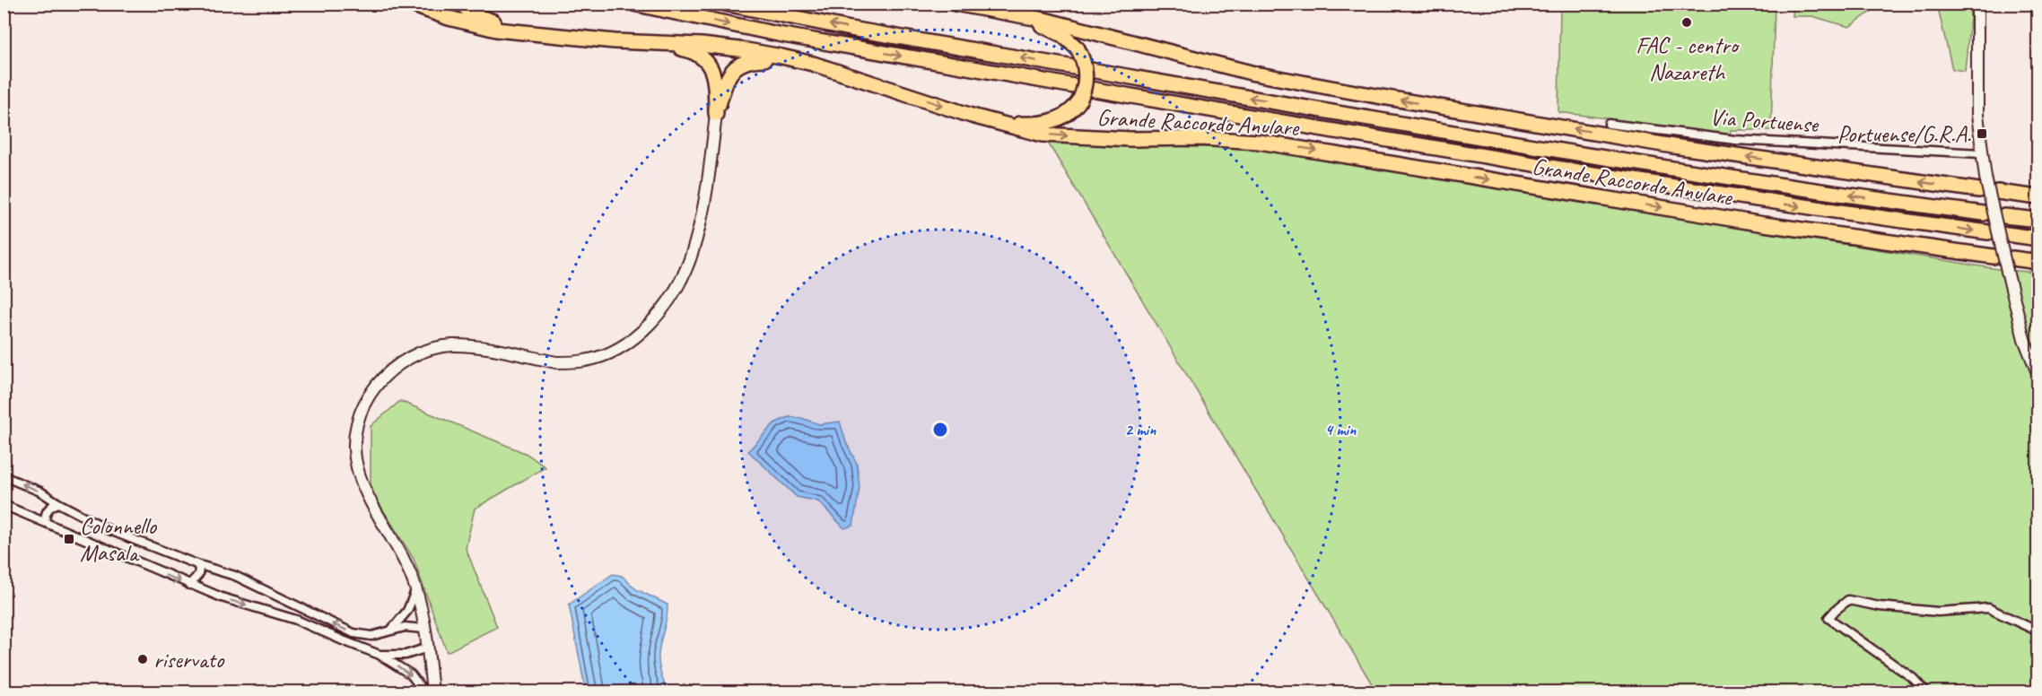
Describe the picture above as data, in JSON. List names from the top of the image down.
{
  "streets": {
    "highway": ["Grande Raccordo Anulare"],
    "street": ["Via Portuense"]
  },
  "places": {
    "other": ["FAC - centro Nazareth", "riservato"],
    "transit": ["Portuense/G.R.A.", "Colonnello Masala"]
  },
  "rings": ["2 min", "4 min"]
}
